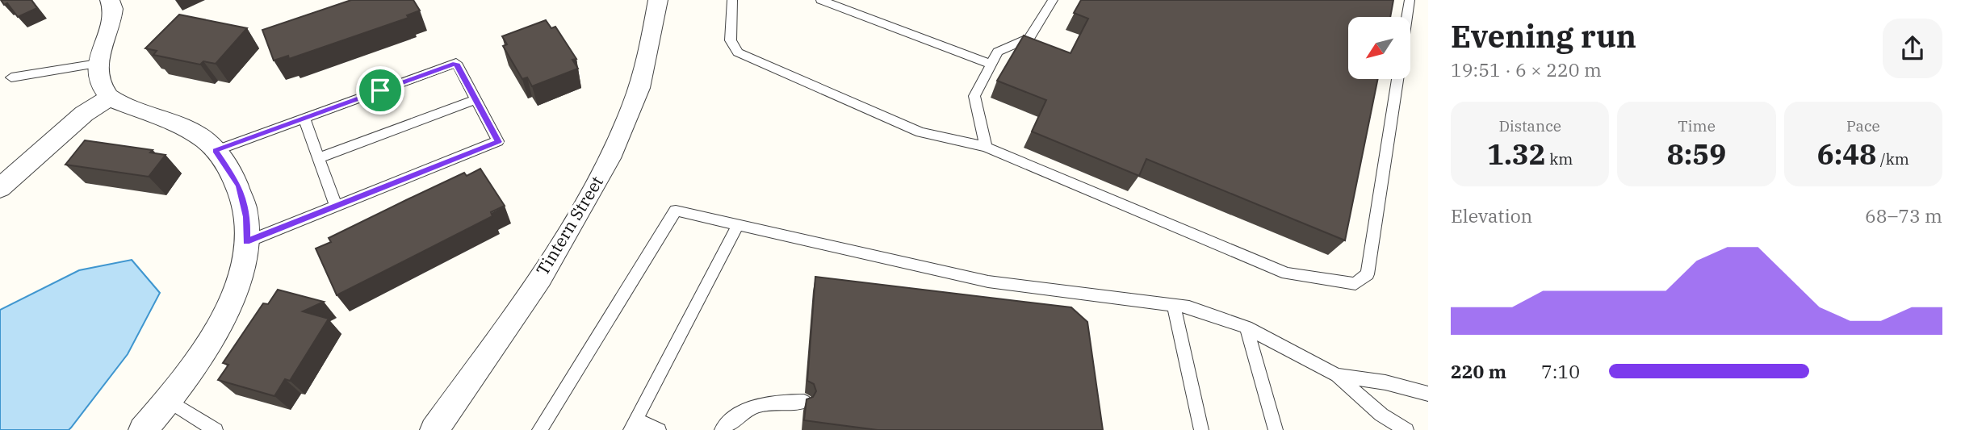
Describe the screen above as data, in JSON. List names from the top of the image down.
{
  "streets": {
    "street": ["Tintern Street"]
  },
  "north": "bottom left",
  "page": {
    "heading": ["Evening run", "19:51 · 6 × 220 m"],
    "stats": [
      ["Distance", "1.32 km"],
      ["Time", "8:59"],
      ["Pace", "6:48 /km"]
    ],
    "chart": ["Elevation", "68–73 m"],
    "list": [
      {
        "name": "220 m",
        "note": "7:10"
      }
    ]
  }
}
